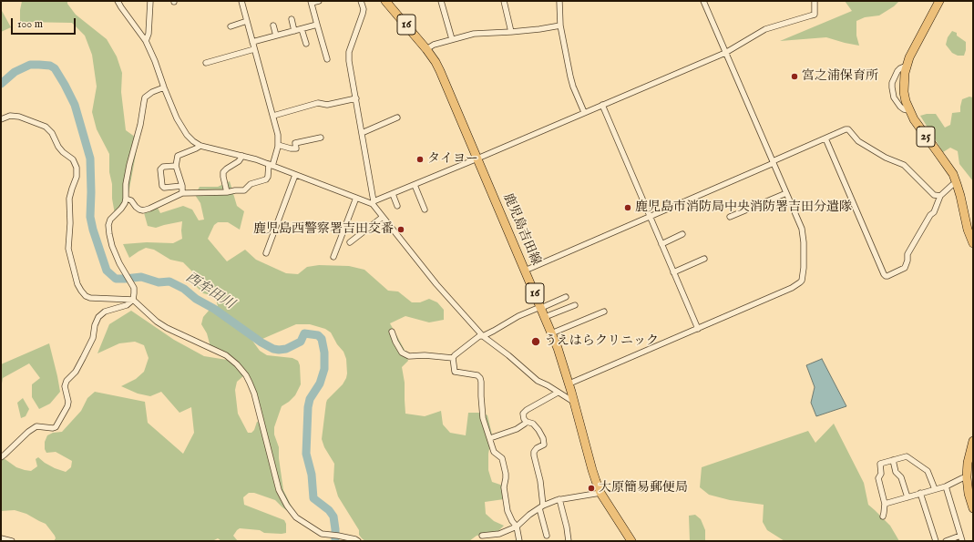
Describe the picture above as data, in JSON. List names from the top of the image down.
{
  "streets": {
    "main road": ["16", "25", "鹿児島吉田線"]
  },
  "water": ["西牟田川"],
  "places": [
    "宮之浦保育所",
    "タイヨー",
    "鹿児島市消防局中央消防署吉田分遣隊",
    "鹿児島西警察署吉田交番",
    "うえはらクリニック",
    "大原簡易郵便局"
  ],
  "scale_bar": "100 m"
}
